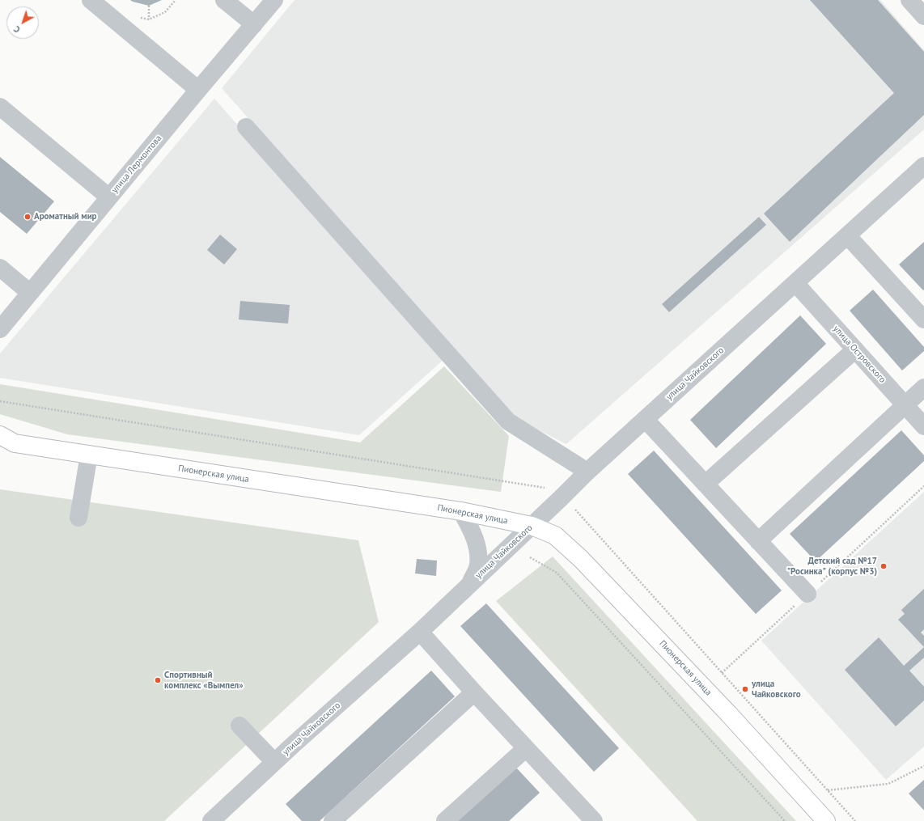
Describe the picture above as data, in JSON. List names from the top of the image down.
{
  "streets": {
    "main road": ["Пионерская улица"],
    "street": ["улица Лермонтова", "улица Островского", "улица Чайковского"]
  },
  "crossings": [
    ["улица Островского", "улица Чайковского"],
    ["улица Чайковского", "Пионерская улица"]
  ],
  "places": [
    "Ароматный мир",
    "Детский сад №17 \"Росинка\" (корпус №3)",
    "Спортивный комплекс «Вымпел»",
    "улица Чайковского"
  ],
  "north": "bottom left"
}
